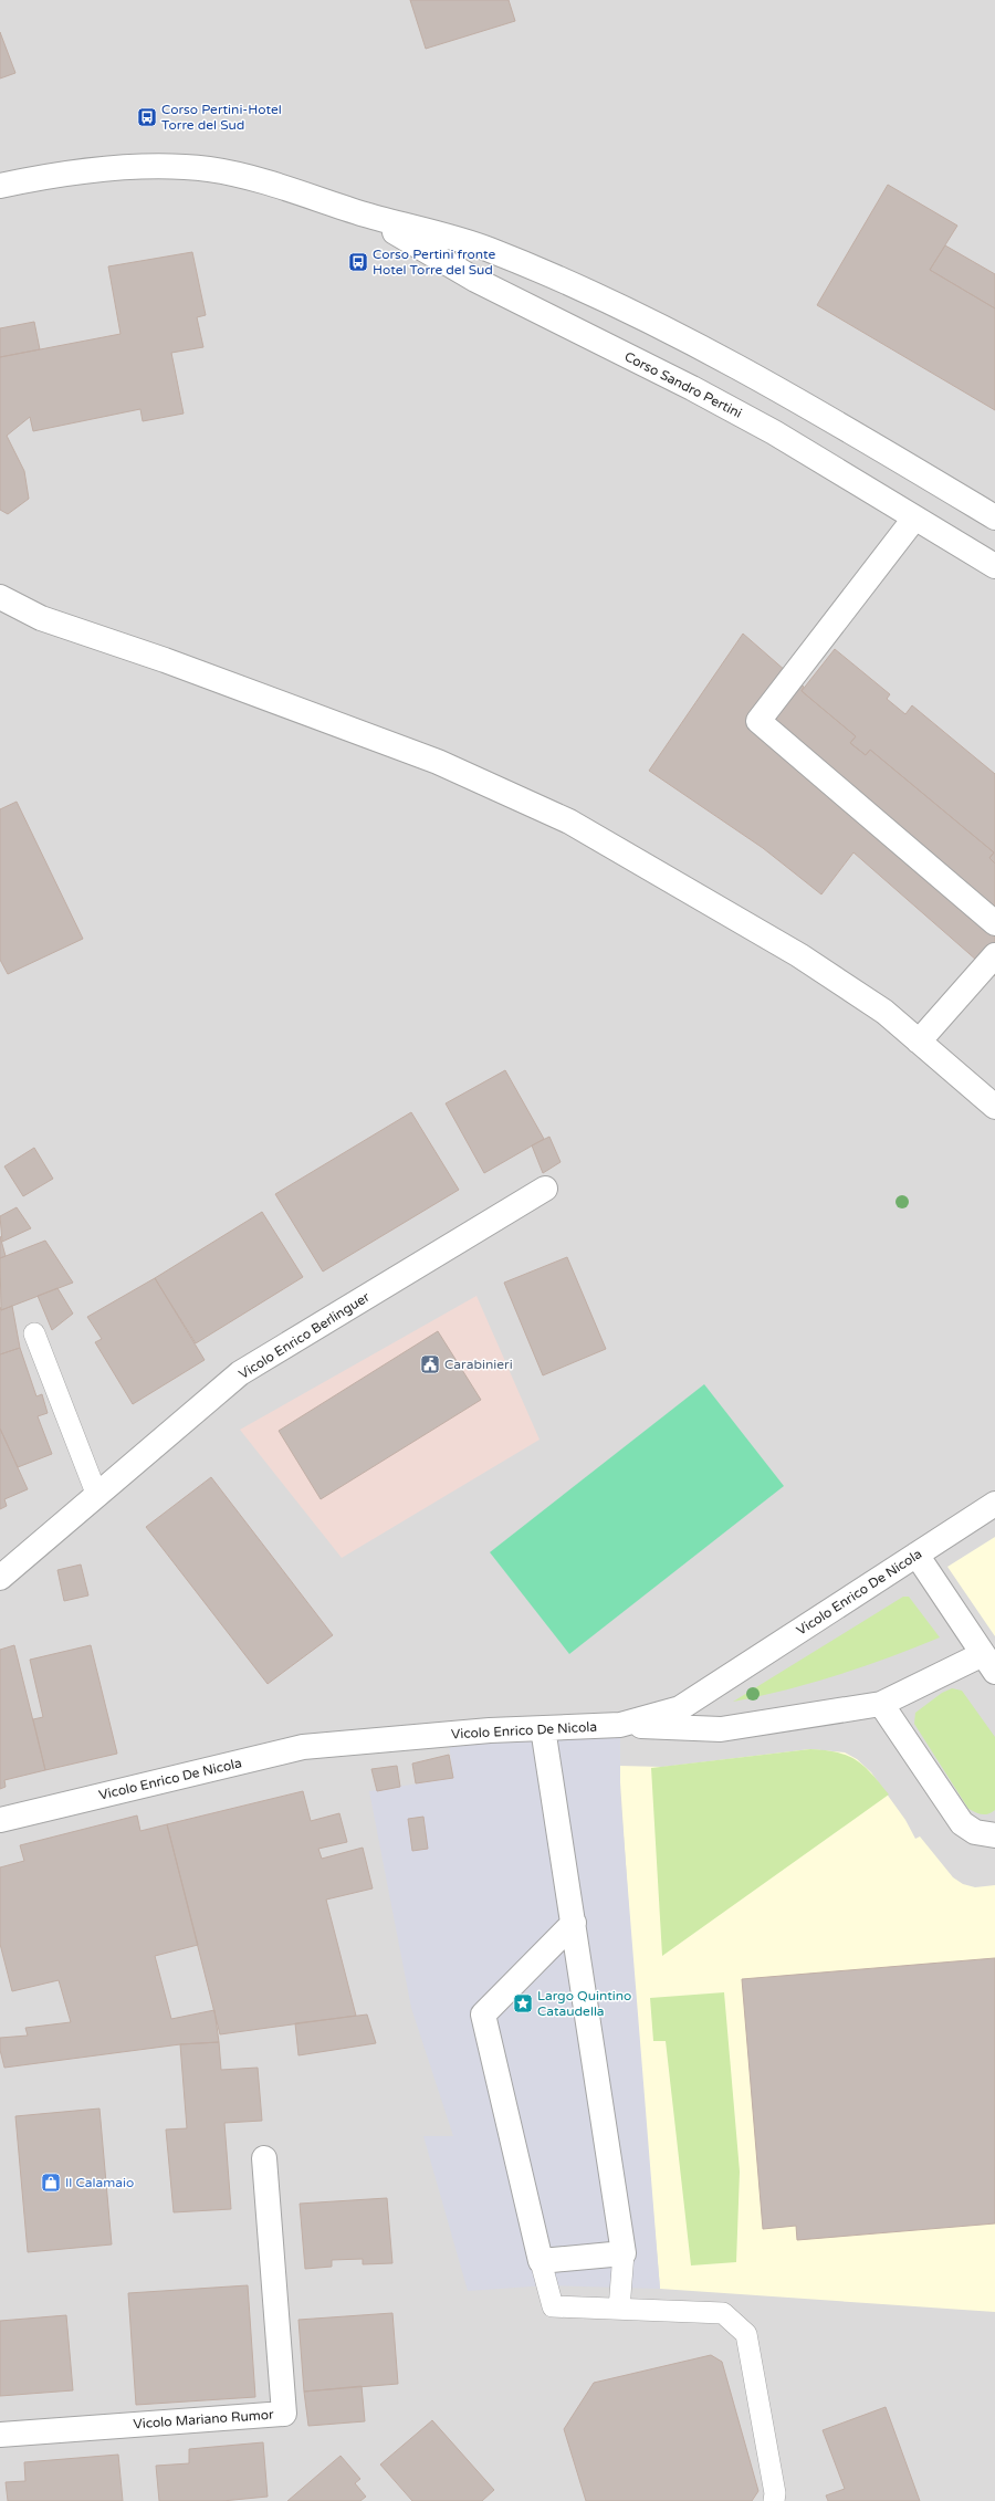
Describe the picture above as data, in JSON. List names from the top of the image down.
{
  "streets": {
    "street": [
      "Corso Sandro Pertini",
      "Vicolo Enrico Berlinguer",
      "Vicolo Enrico De Nicola",
      "Vicolo Mariano Rumor"
    ]
  },
  "places": {
    "bus stop": ["Corso Pertini-Hotel Torre del Sud", "Corso Pertini fronte Hotel Torre del Sud"],
    "public building": ["Carabinieri"],
    "place": ["Largo Quintino Cataudella"],
    "shop": ["Il Calamaio"]
  }
}
